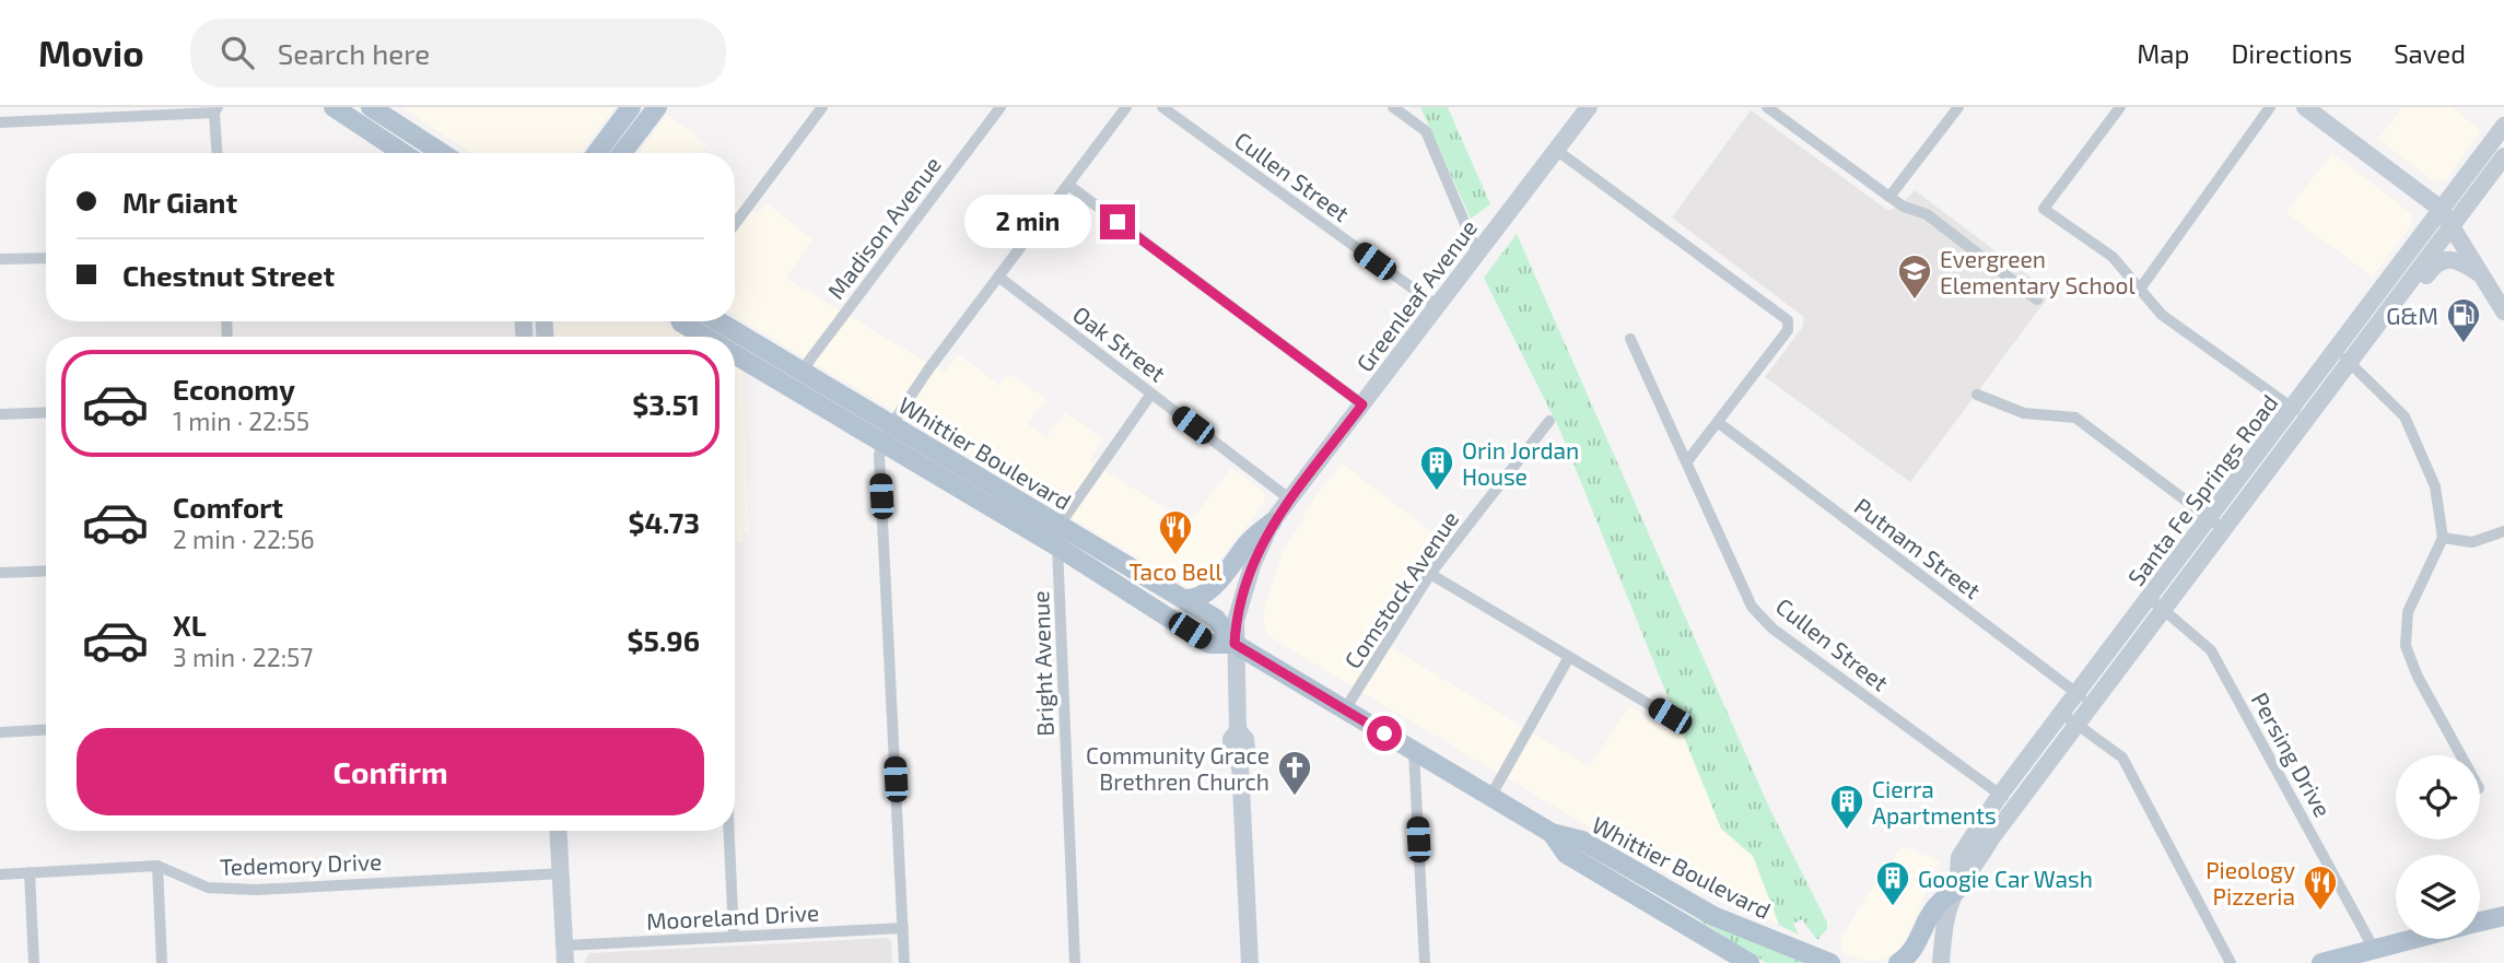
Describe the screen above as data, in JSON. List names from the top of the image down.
{
  "streets": {
    "main road": ["Greenleaf Avenue", "Whittier Boulevard", "Santa Fe Springs Road"],
    "street": [
      "Cullen Street",
      "Madison Avenue",
      "Oak Street",
      "Putnam Street",
      "Comstock Avenue",
      "Bright Avenue",
      "Persing Drive",
      "Tedemory Drive",
      "Mooreland Drive"
    ]
  },
  "crossings": [
    ["Cullen Street", "Greenleaf Avenue"],
    ["Cullen Street", "Santa Fe Springs Road"],
    ["Madison Avenue", "Whittier Boulevard"],
    ["Greenleaf Avenue", "Oak Street"],
    ["Greenleaf Avenue", "Whittier Boulevard"],
    ["Whittier Boulevard", "Comstock Avenue"],
    ["Whittier Boulevard", "Bright Avenue"],
    ["Santa Fe Springs Road", "Putnam Street"],
    ["Santa Fe Springs Road", "Persing Drive"]
  ],
  "places": {
    "school or university": ["Evergreen Elementary School"],
    "fuel station": ["G&M"],
    "building": ["Orin Jordan House", "Cierra Apartments", "Googie Car Wash"],
    "restaurant": ["Taco Bell", "Pieology Pizzeria"],
    "church": ["Community Grace Brethren Church"]
  },
  "page": {
    "header": "Movio",
    "search": "Search here",
    "nav": ["Map", "Directions", "Saved"],
    "banner": ["Mr Giant", "Chestnut Street"],
    "bubble": "2 min",
    "list": [
      {
        "name": "Economy",
        "note": "1 min · 22:55",
        "value": "$3.51"
      },
      {
        "name": "Comfort",
        "note": "2 min · 22:56",
        "value": "$4.73"
      },
      {
        "name": "XL",
        "note": "3 min · 22:57",
        "value": "$5.96"
      }
    ],
    "buttons": "Confirm"
  }
}
